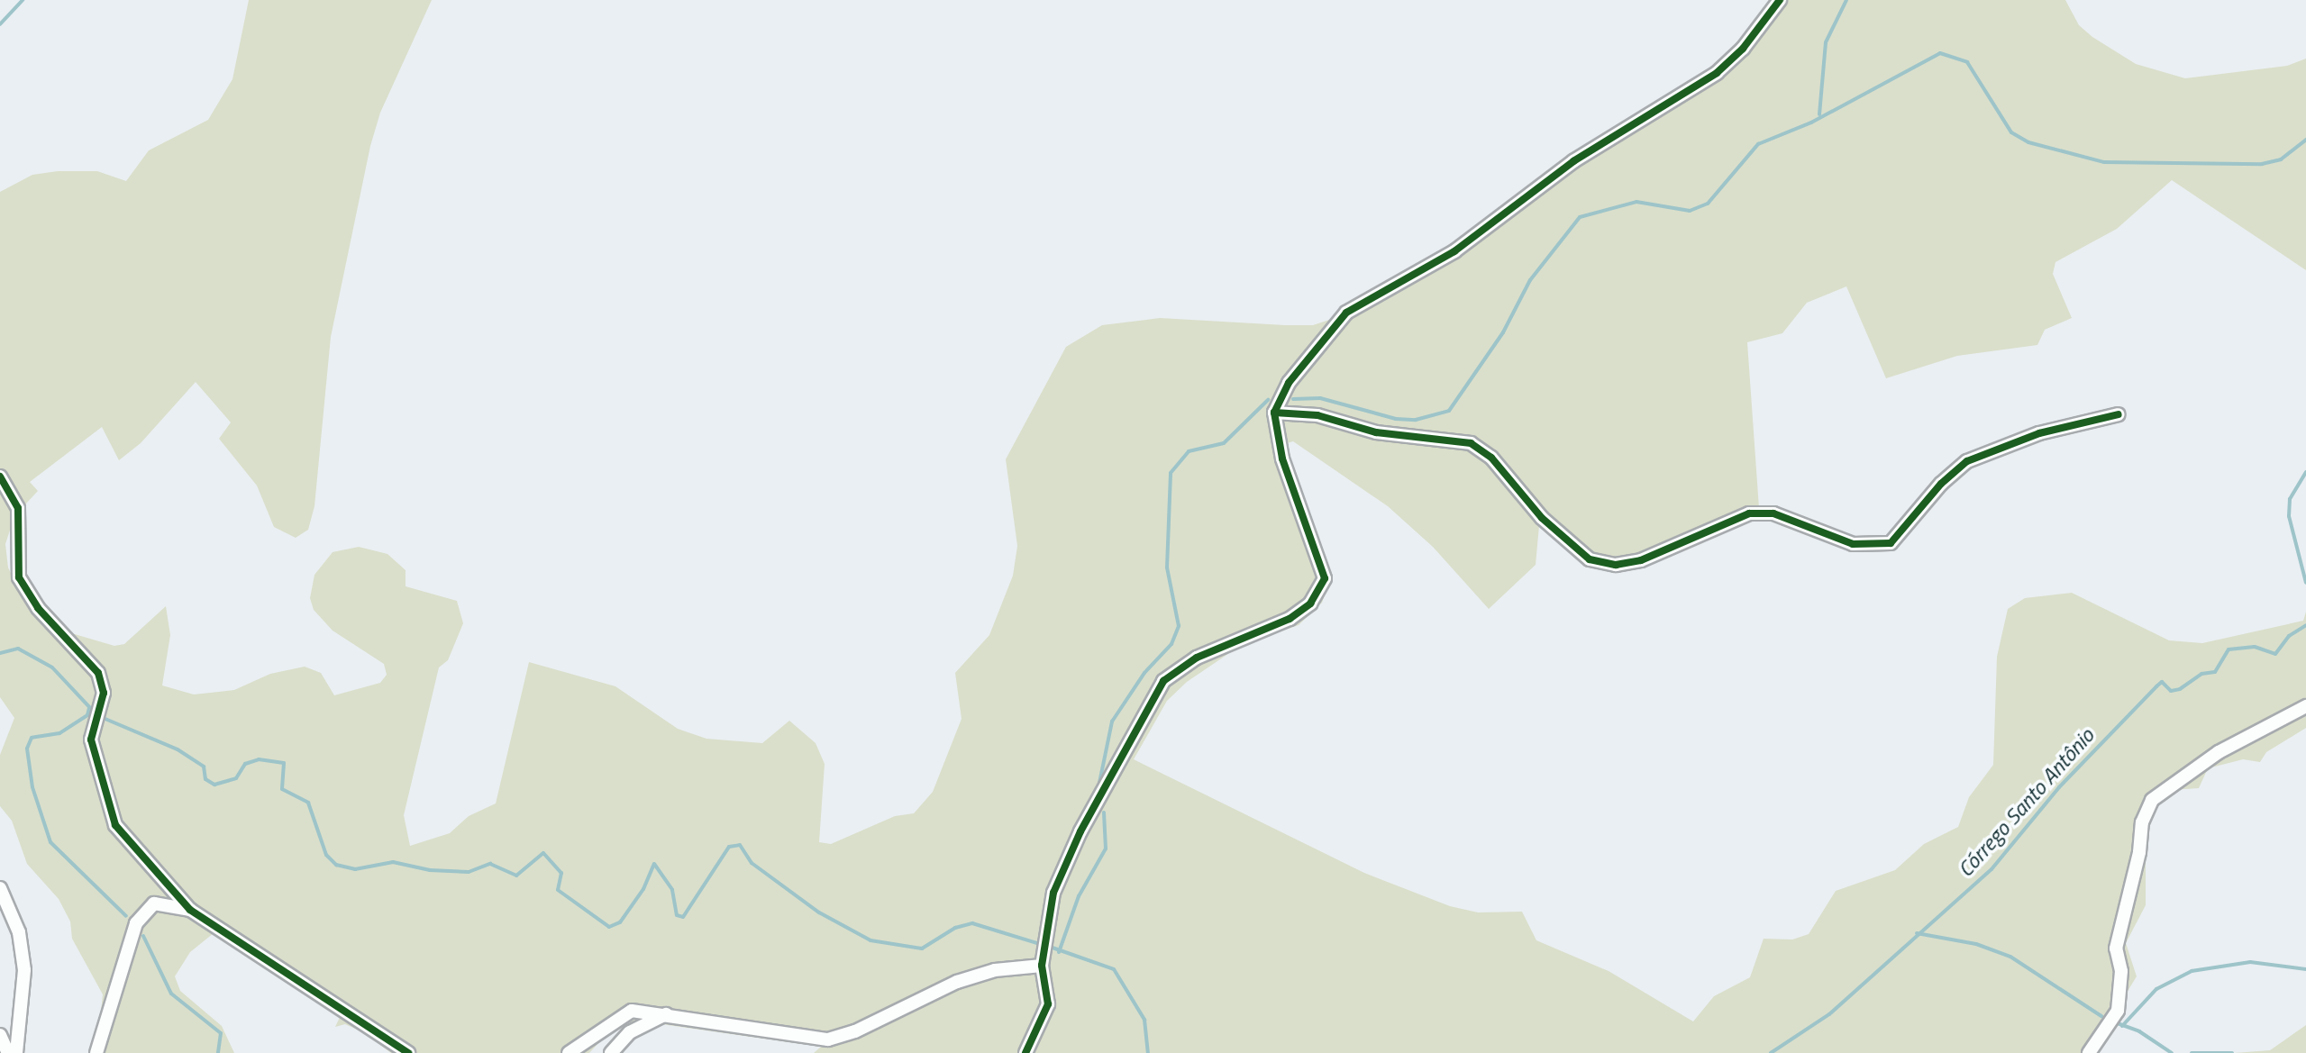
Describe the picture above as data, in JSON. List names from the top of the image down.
{
  "water": ["Córrego Santo Antônio"]
}
